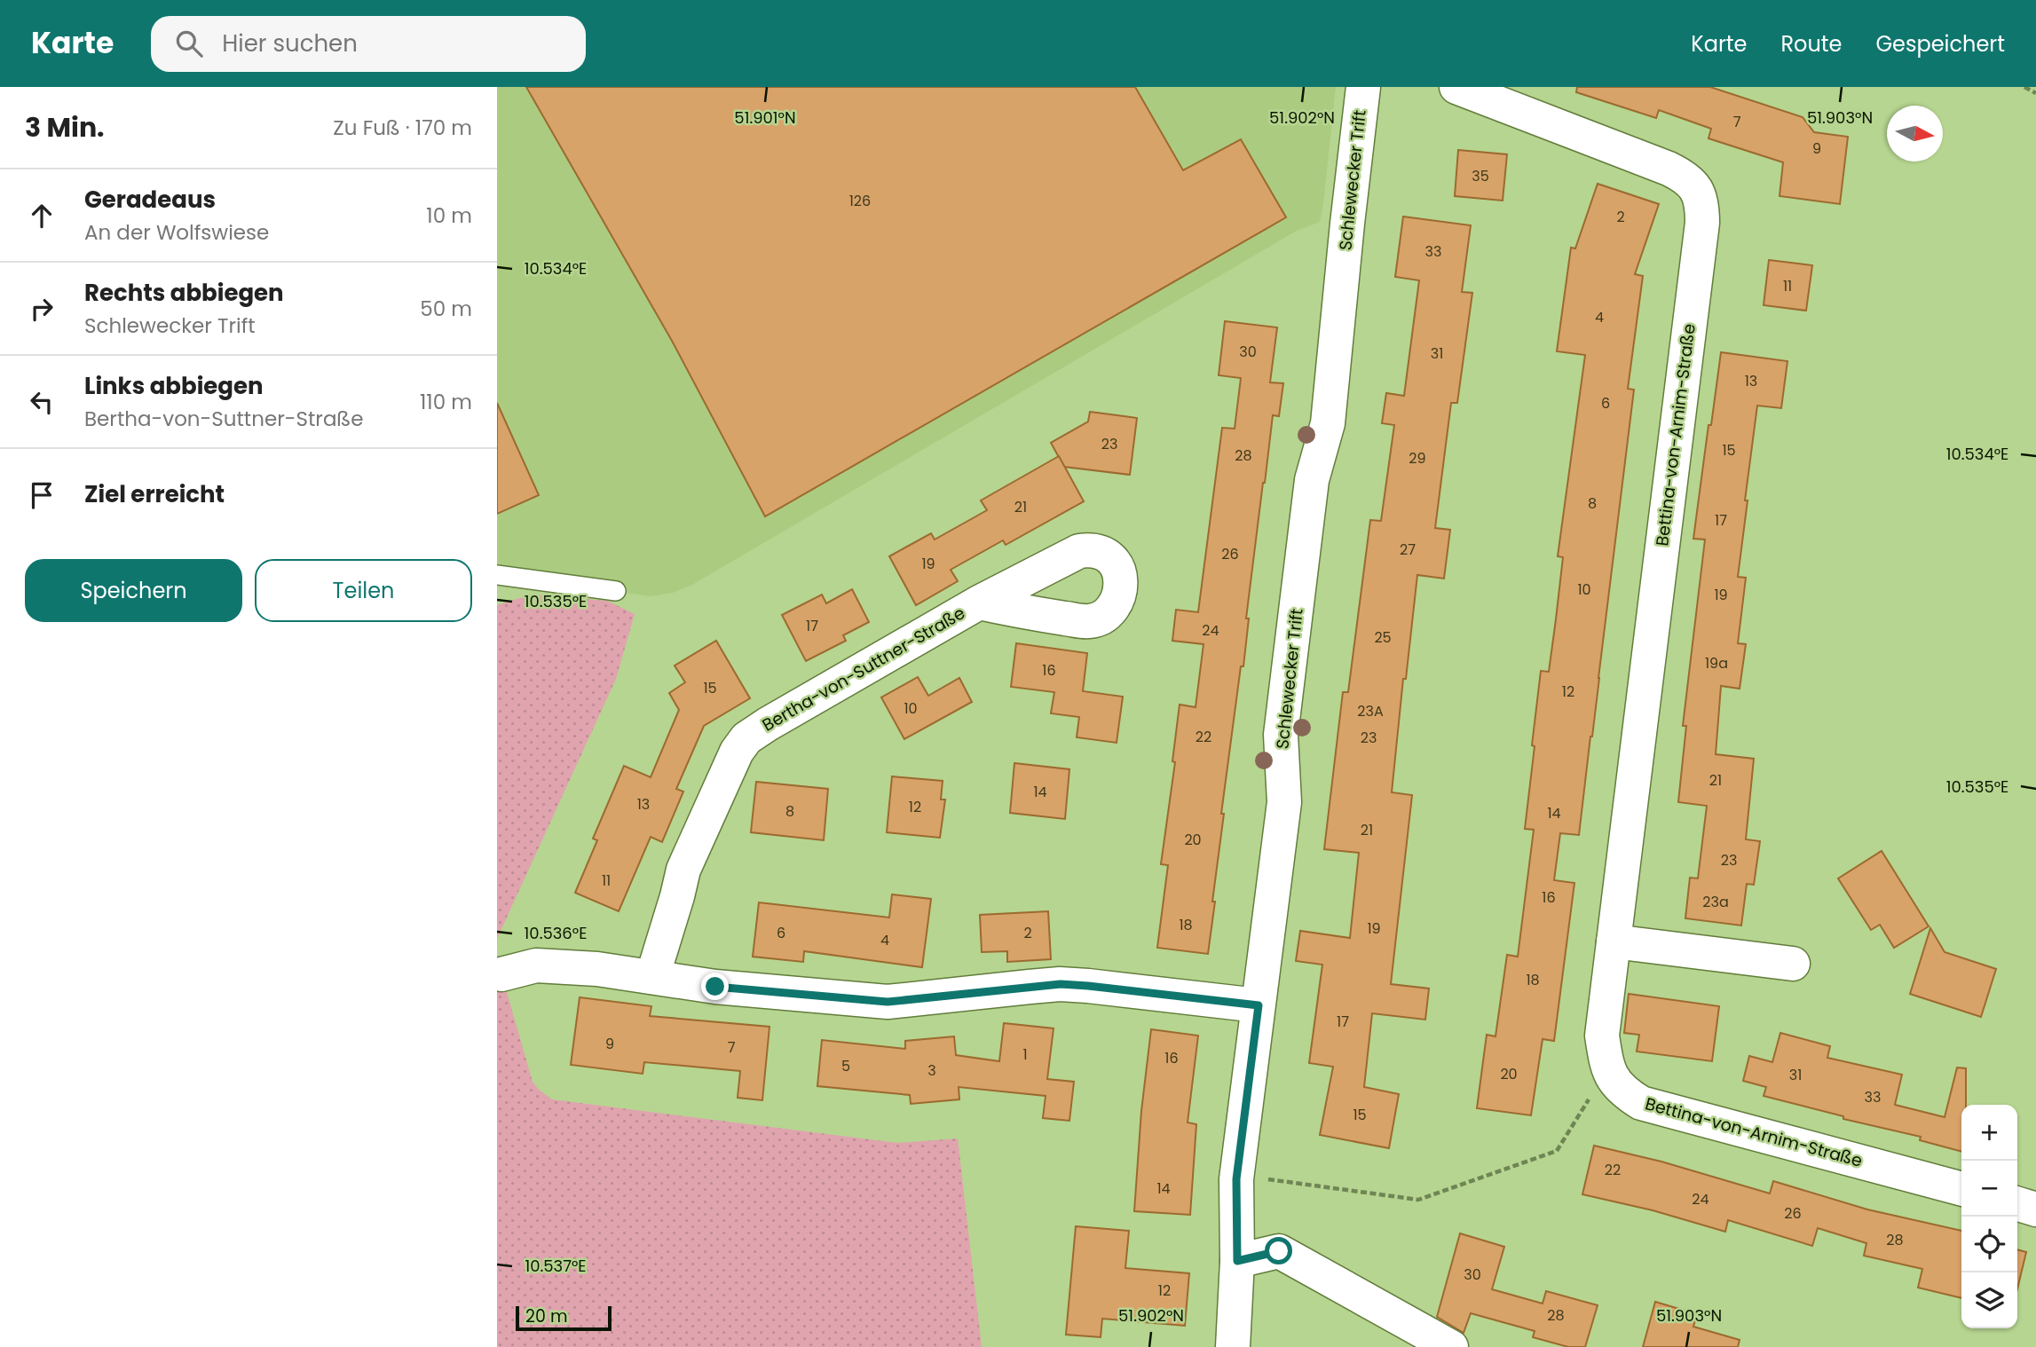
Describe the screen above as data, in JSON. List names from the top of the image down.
{
  "streets": {
    "street": ["Schlewecker Trift", "Bettina-von-Arnim-Straße", "Bertha-von-Suttner-Straße"]
  },
  "house_numbers": [
    "7",
    "9",
    "35",
    "126",
    "2",
    "33",
    "11",
    "4",
    "30",
    "31",
    "13",
    "6",
    "23",
    "15",
    "28",
    "29",
    "8",
    "21",
    "17",
    "27",
    "26",
    "19",
    "10",
    "19",
    "17",
    "24",
    "25",
    "19a",
    "16",
    "15",
    "12",
    "10",
    "23A",
    "22",
    "23",
    "21",
    "14",
    "13",
    "12",
    "8",
    "14",
    "21",
    "20",
    "23",
    "11",
    "16",
    "23a",
    "18",
    "19",
    "6",
    "2",
    "4",
    "18",
    "17",
    "9",
    "7",
    "1",
    "16",
    "5",
    "3",
    "20",
    "31",
    "33",
    "15",
    "22",
    "14",
    "24",
    "26",
    "28",
    "30",
    "12",
    "28"
  ],
  "scale_bar": "20 m",
  "north": "right",
  "page": {
    "header": "Karte",
    "search": "Hier suchen",
    "nav": ["Karte", "Route", "Gespeichert"],
    "heading": ["3 Min.", "Zu Fuß · 170 m"],
    "list": [
      ["Geradeaus", "An der Wolfswiese", "10 m"],
      ["Rechts abbiegen", "Schlewecker Trift", "50 m"],
      ["Links abbiegen", "Bertha-von-Suttner-Straße", "110 m"],
      "Ziel erreicht"
    ],
    "buttons": ["Speichern", "Teilen"],
    "map_buttons": ["+", "−"],
    "scale": "20 m"
  },
  "coordinates": [
    "51.901°N",
    "51.902°N",
    "51.903°N",
    "10.534°E",
    "10.535°E",
    "10.536°E",
    "10.537°E"
  ]
}
